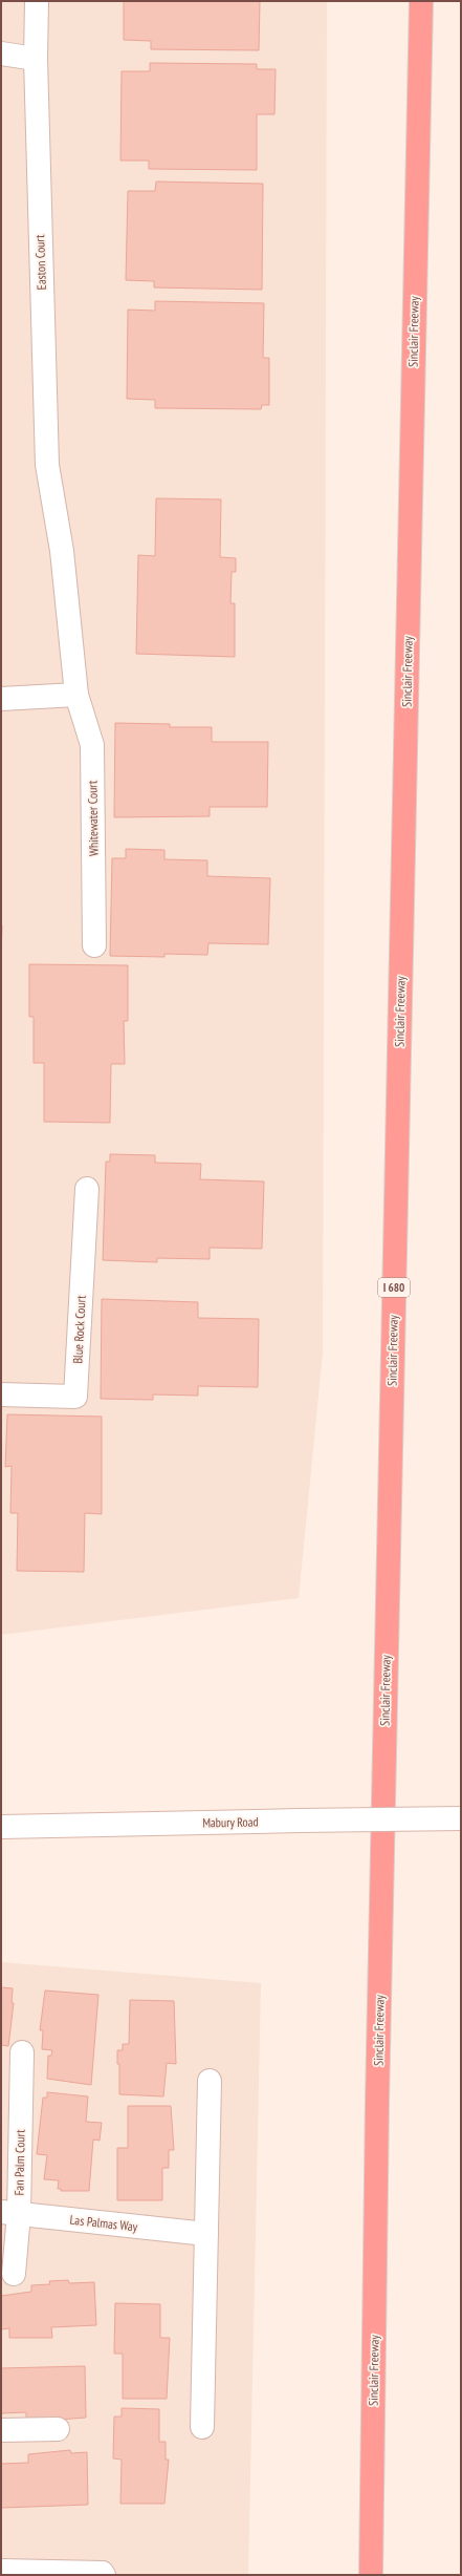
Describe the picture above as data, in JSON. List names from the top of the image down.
{
  "streets": {
    "highway": ["Sinclair Freeway", "I 680"],
    "street": [
      "Easton Court",
      "Whitewater Court",
      "Blue Rock Court",
      "Mabury Road",
      "Fan Palm Court",
      "Las Palmas Way"
    ]
  },
  "crossings": [
    ["Easton Court", "Whitewater Court"],
    ["Fan Palm Court", "Las Palmas Way"]
  ]
}
